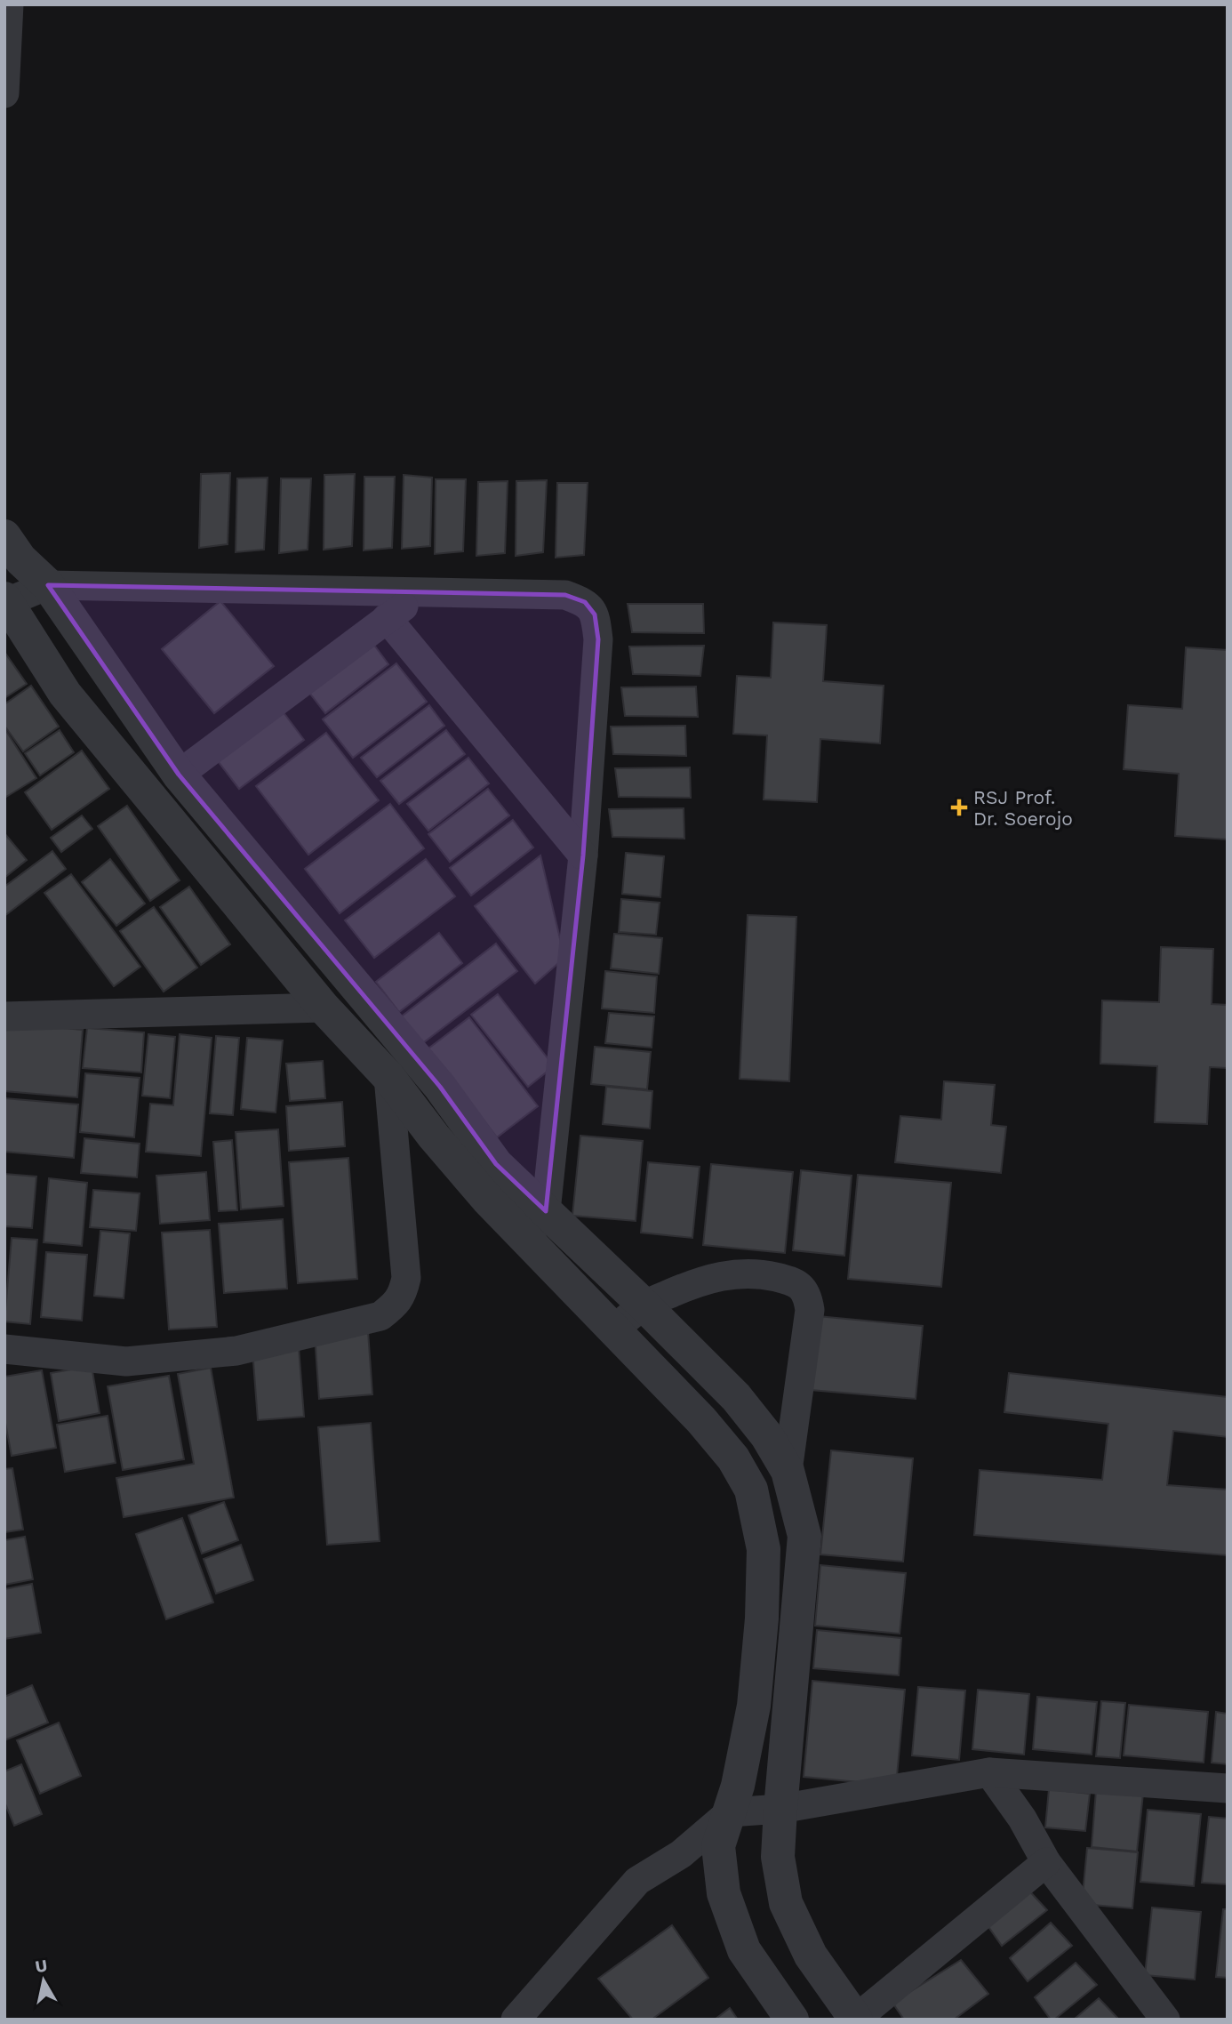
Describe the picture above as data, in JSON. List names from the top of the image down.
{
  "places": {
    "health": ["RSJ Prof. Dr. Soerojo"]
  },
  "north": "top"
}
